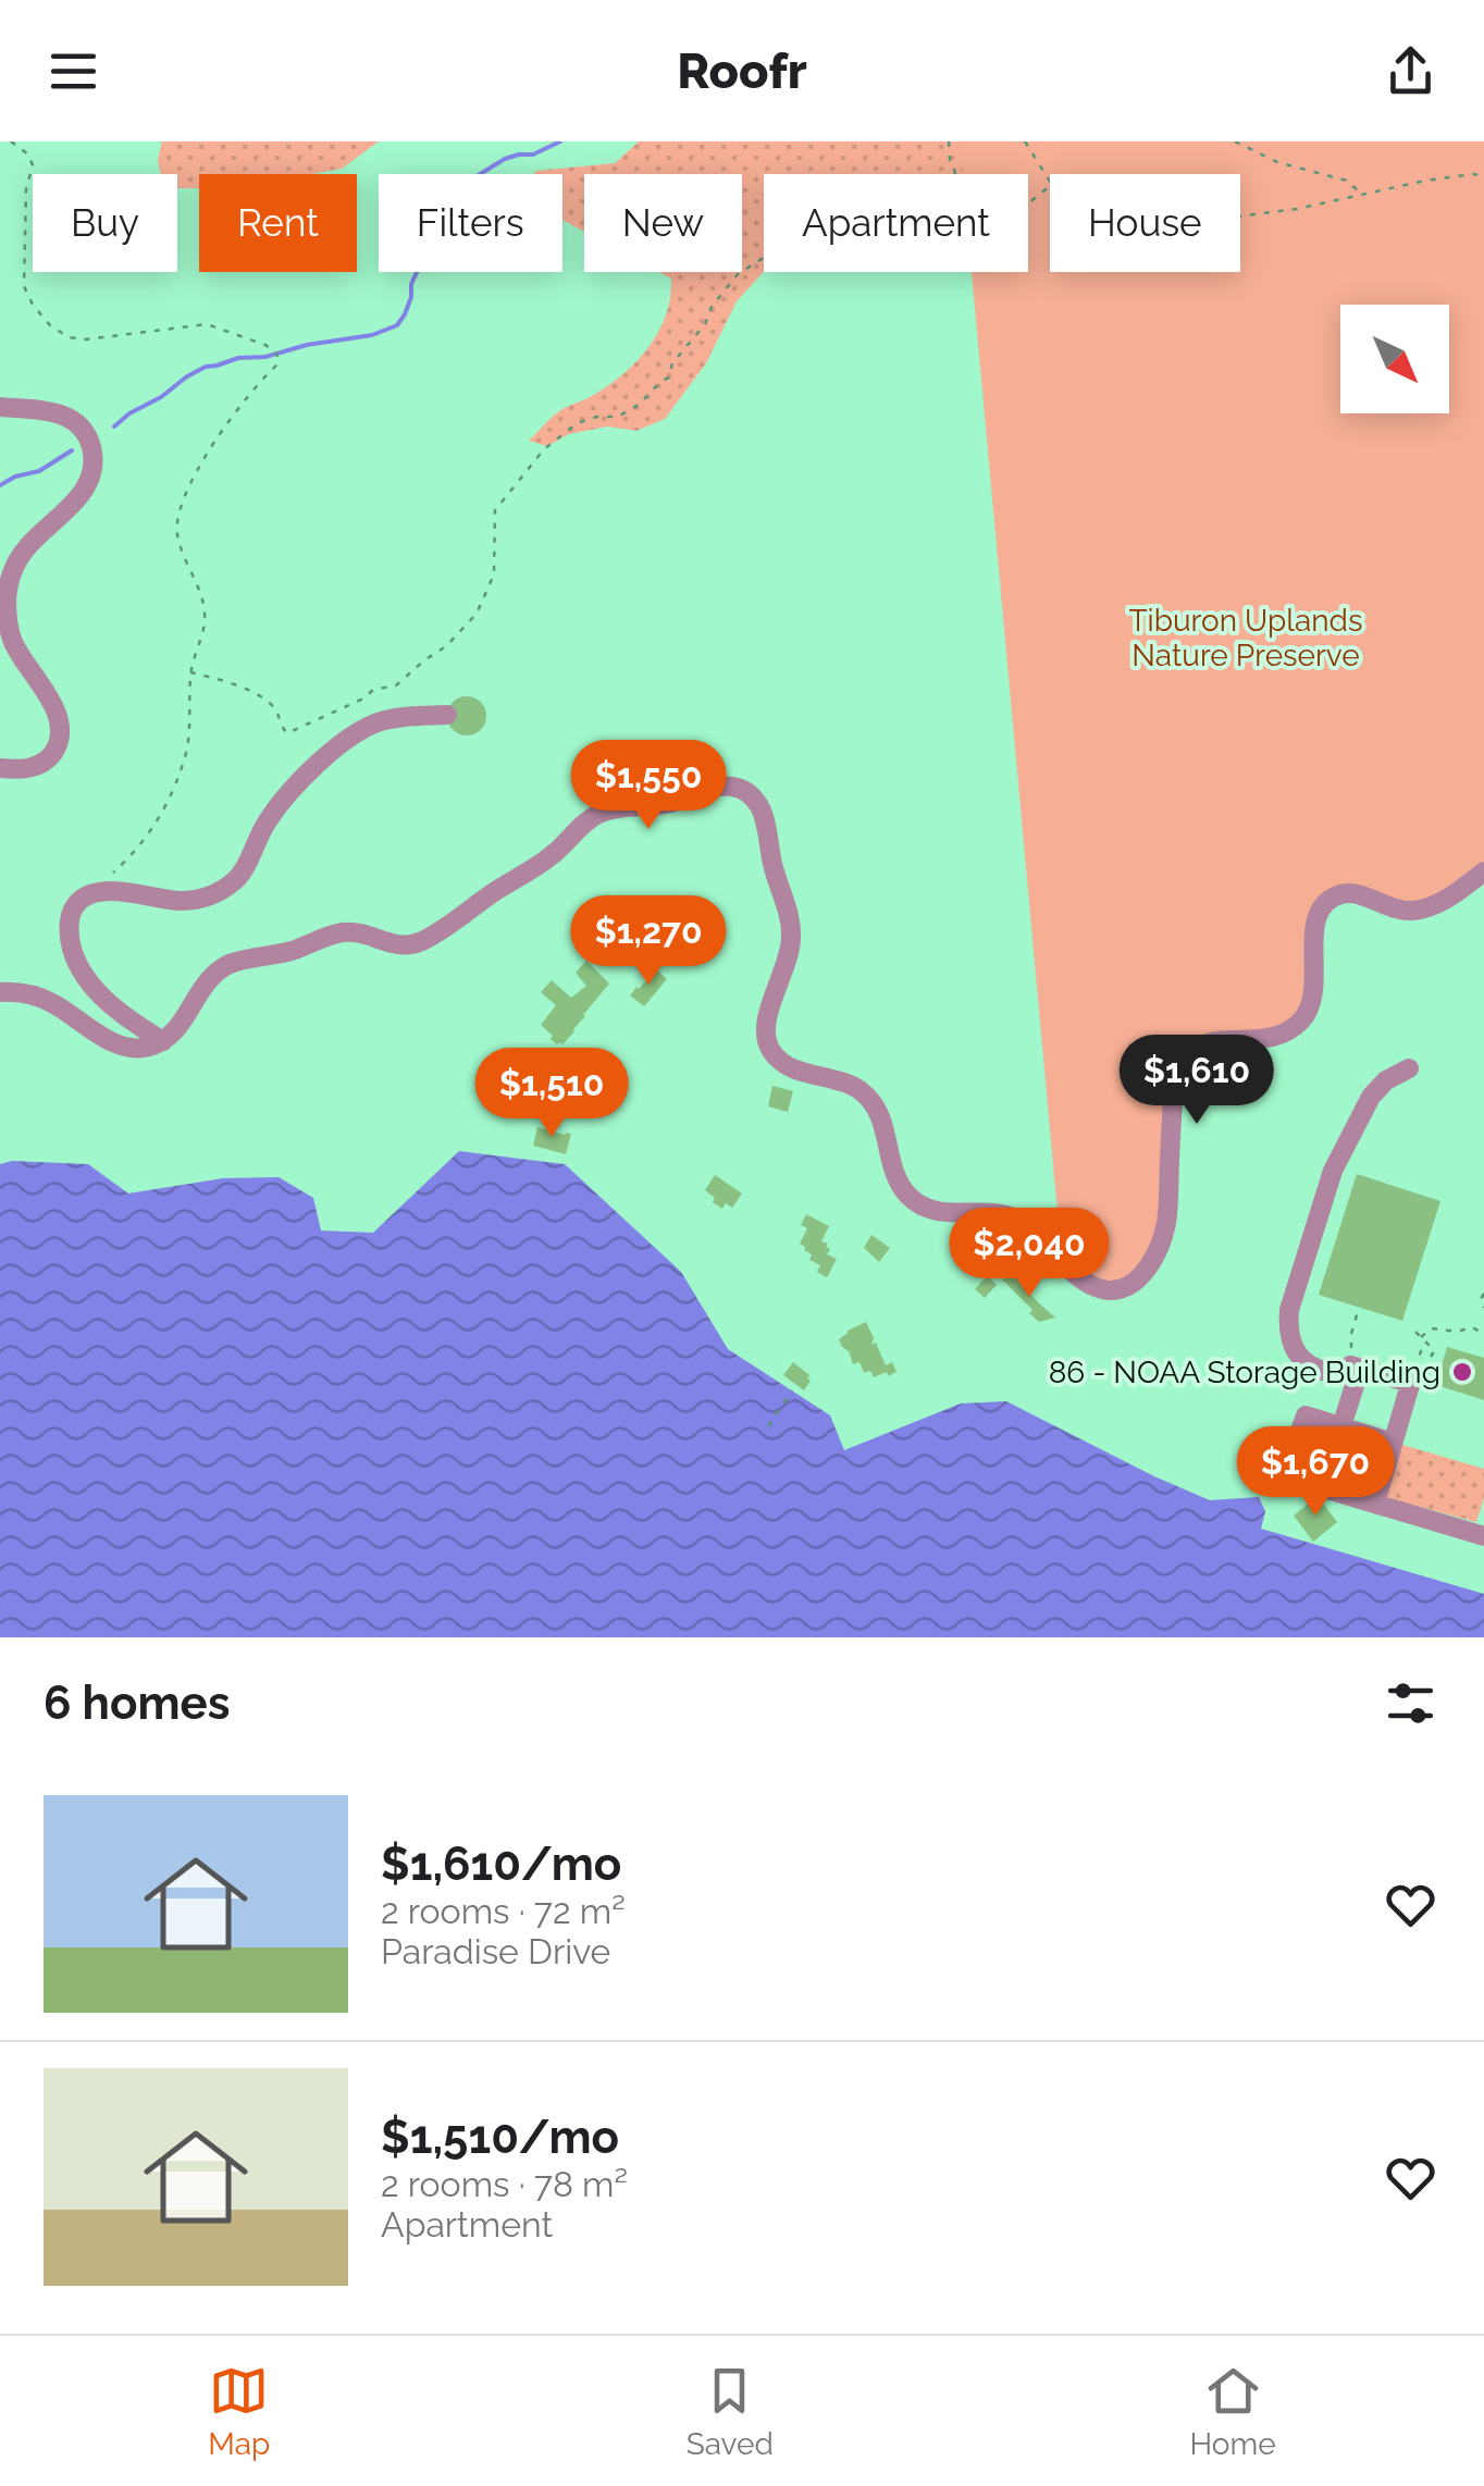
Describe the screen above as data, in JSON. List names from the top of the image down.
{
  "parks": ["Tiburon Uplands Nature Preserve"],
  "places": ["86 - NOAA Storage Building"],
  "north": "bottom right",
  "page": {
    "header": "Roofr",
    "chip": [
      "Buy",
      "Rent",
      "Filters",
      "New",
      "Apartment",
      "House"
    ],
    "price": [
      "$1,550",
      "$1,270",
      "$1,610",
      "$1,510",
      "$2,040",
      "$1,670"
    ],
    "heading": "6 homes",
    "list": [
      {
        "name": "$1,610/mo",
        "note": "2 rooms · 72 m² · Paradise Drive"
      },
      {
        "name": "$1,510/mo",
        "note": "2 rooms · 78 m² · Apartment"
      }
    ],
    "tabs": ["Map", "Saved", "Home"]
  }
}
